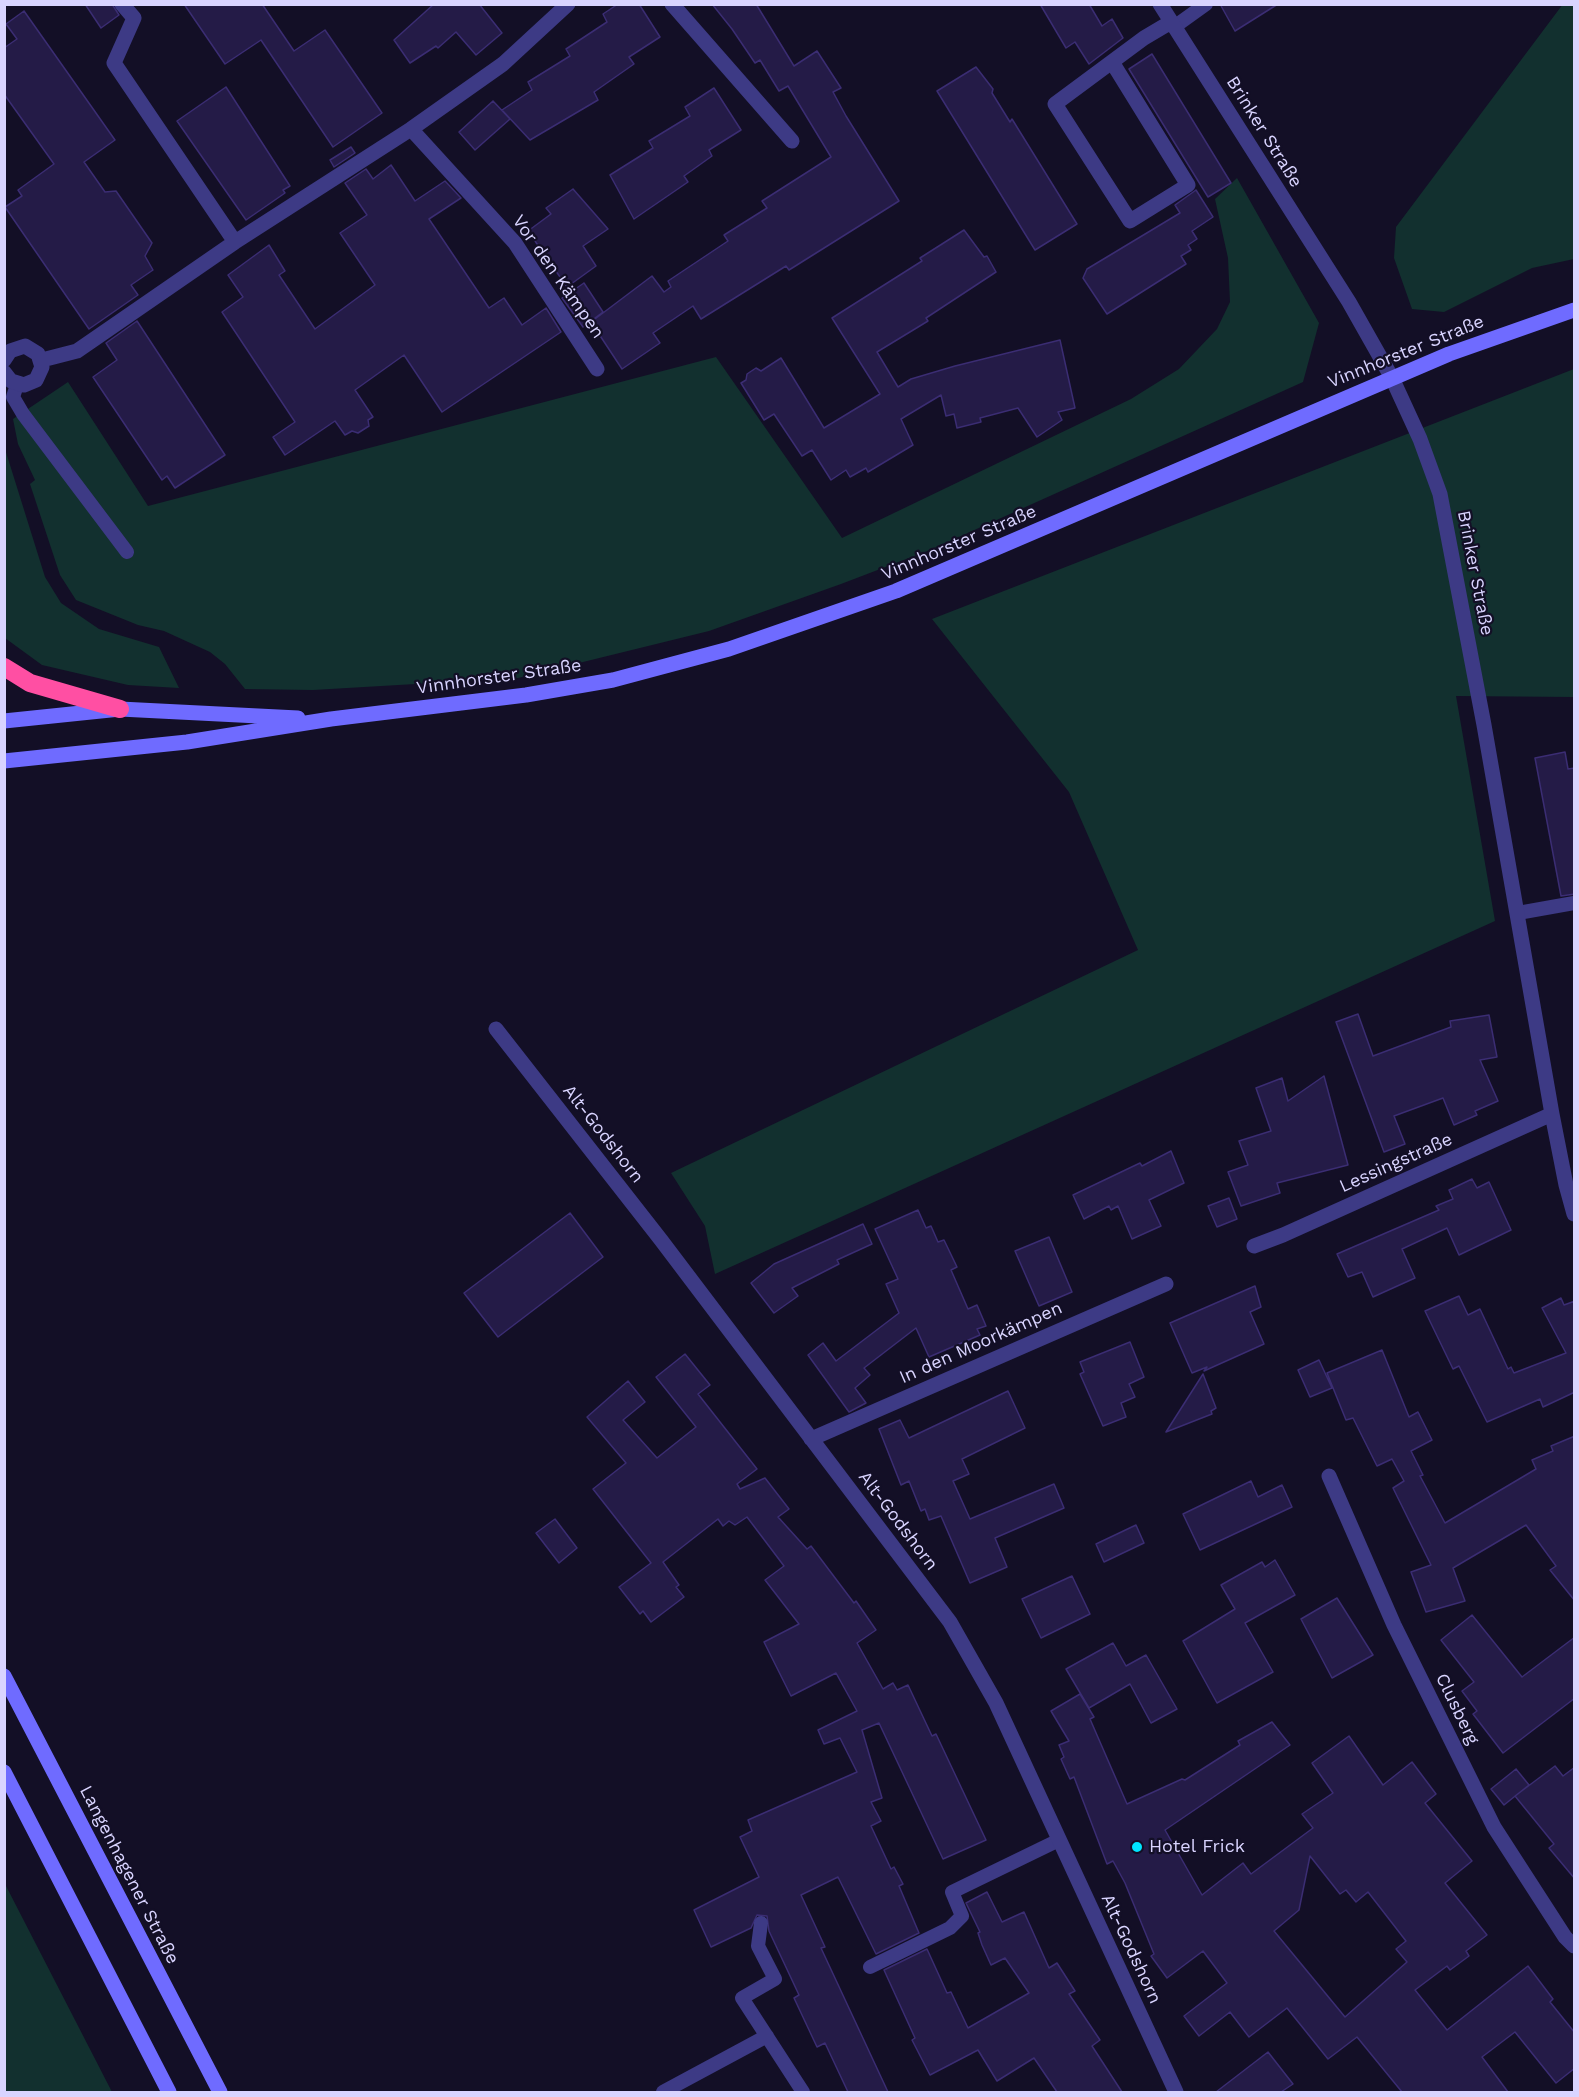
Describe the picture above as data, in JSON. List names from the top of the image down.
{
  "streets": {
    "street": [
      "Brinker Straße",
      "Vor den Kämpen",
      "Vinnhorster Straße",
      "Alt-Godshorn",
      "Lessingstraße",
      "In den Moorkämpen",
      "Clusberg",
      "Langenhagener Straße"
    ]
  },
  "crossings": [
    ["Brinker Straße", "Vinnhorster Straße"],
    ["Brinker Straße", "Lessingstraße"],
    ["Alt-Godshorn", "In den Moorkämpen"]
  ],
  "places": ["Hotel Frick"]
}
